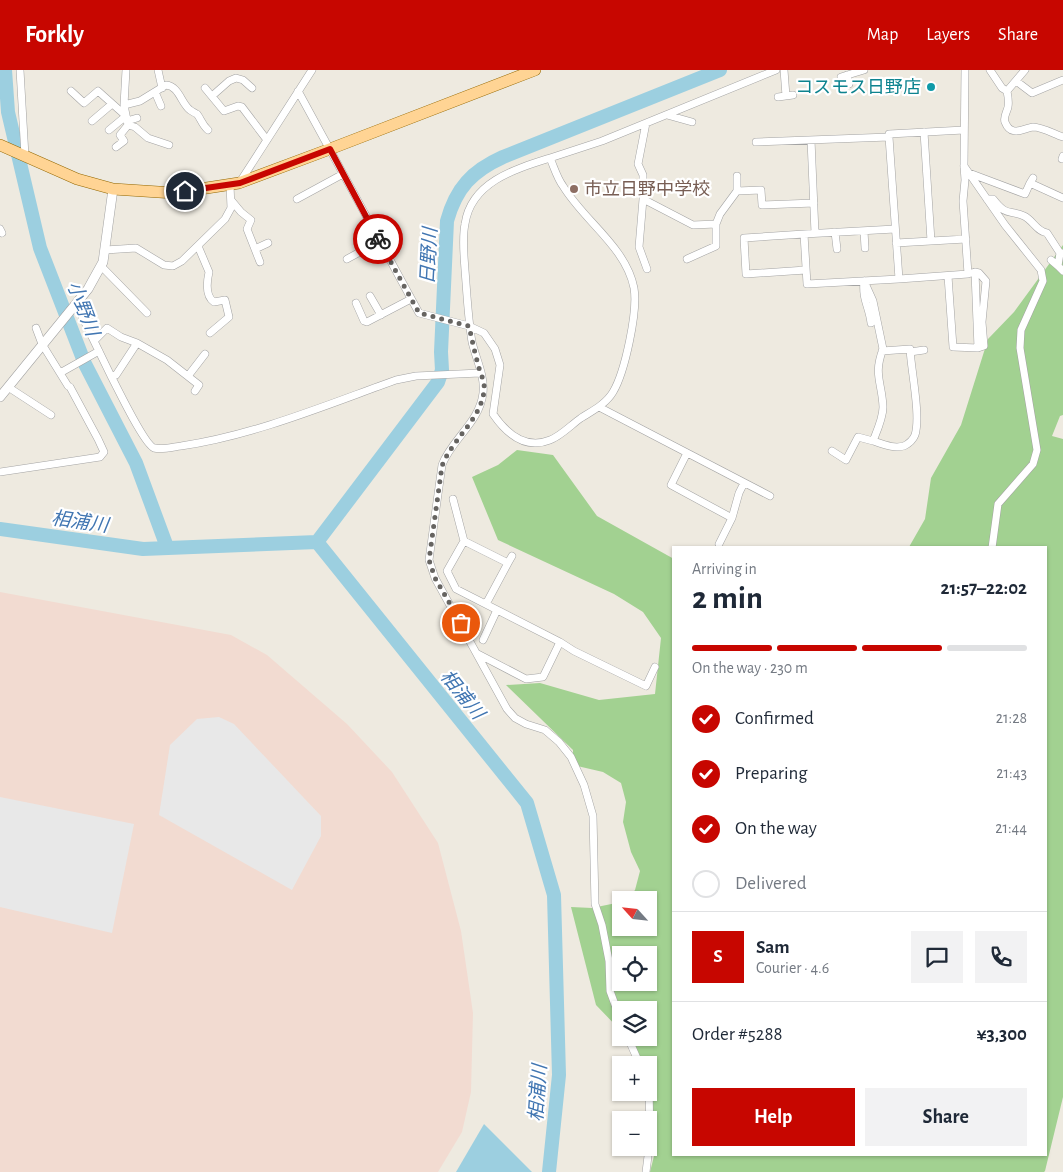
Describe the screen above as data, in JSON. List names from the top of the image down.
{
  "water": ["日野川", "小野川", "相浦川"],
  "places": ["コスモス日野店", "市立日野中学校"],
  "north": "top left",
  "page": {
    "header": "Forkly",
    "nav": ["Map", "Layers", "Share"],
    "heading": ["2 min", "Arriving in", "21:57–22:02"],
    "panel": [
      "Sam",
      "Courier · 4.6",
      "Order #5288",
      "¥3,300"
    ],
    "bar": "On the way · 230 m",
    "list": [
      ["Confirmed", "21:28"],
      ["Preparing", "21:43"],
      ["On the way", "21:44"],
      "Delivered"
    ],
    "map_buttons": ["+", "−"],
    "round": "S",
    "buttons": ["Help", "Share"]
  }
}
